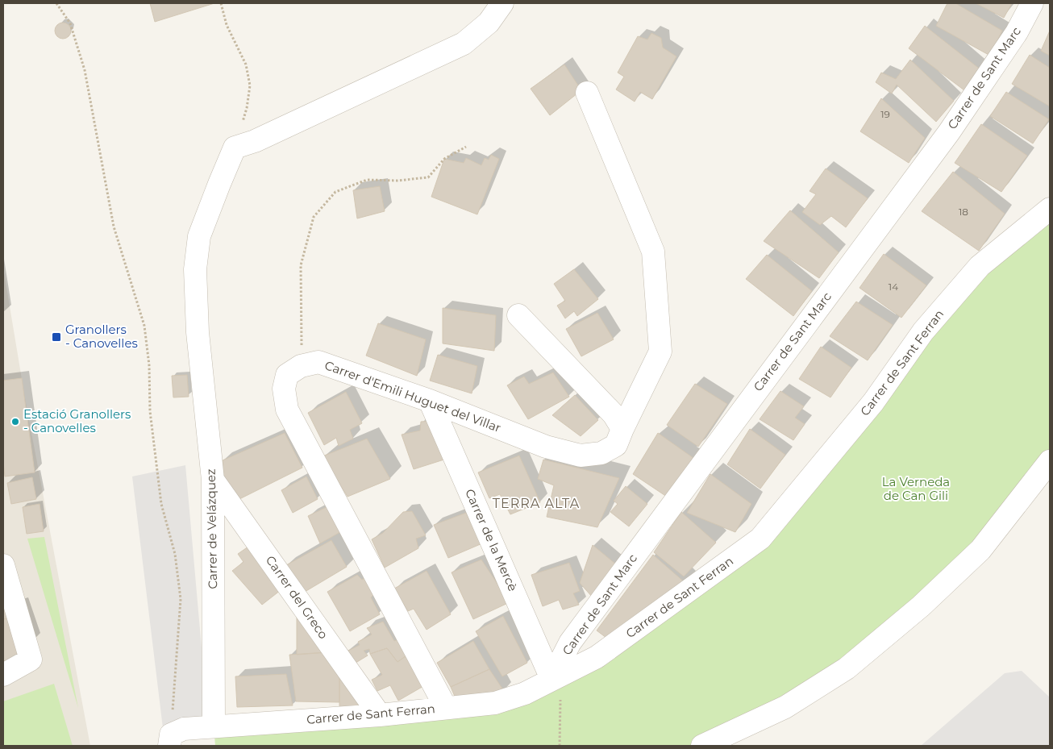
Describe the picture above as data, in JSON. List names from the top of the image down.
{
  "streets": {
    "street": [
      "Carrer de Sant Marc",
      "Carrer de Sant Ferran",
      "Carrer d'Emili Huguet del Villar",
      "Carrer de Velázquez",
      "Carrer de la Mercè",
      "Carrer del Greco"
    ]
  },
  "crossings": [
    ["Carrer de Sant Marc", "Carrer de Sant Ferran"],
    ["Carrer de Sant Marc", "Carrer de la Mercè"],
    ["Carrer de Sant Ferran", "Carrer de Velázquez"],
    ["Carrer de Sant Ferran", "Carrer de la Mercè"],
    ["Carrer de Sant Ferran", "Carrer del Greco"],
    ["Carrer d'Emili Huguet del Villar", "Carrer de la Mercè"],
    ["Carrer de Velázquez", "Carrer del Greco"]
  ],
  "districts": ["TERRA ALTA"],
  "parks": ["La Verneda de Can Gili"],
  "places": {
    "transit": ["Granollers - Canovelles"],
    "other": ["Estació Granollers - Canovelles"]
  },
  "house_numbers": ["19", "18", "14"]
}
